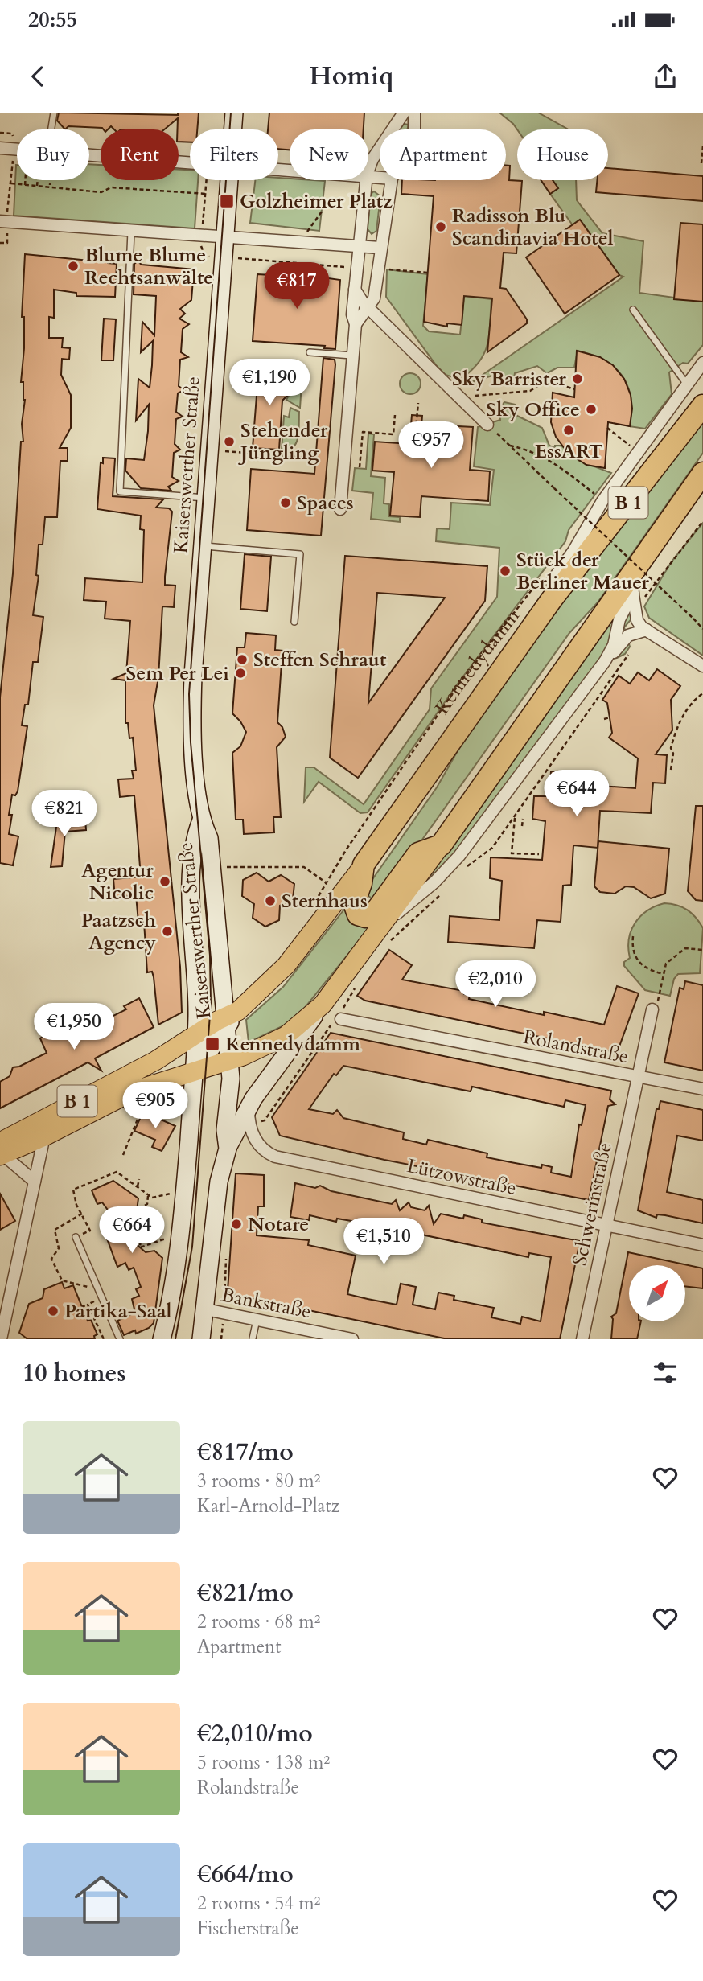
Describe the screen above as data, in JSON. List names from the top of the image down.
{
  "streets": {
    "highway": ["B 1", "Kennedydamm"],
    "street": [
      "Kaiserswerther Straße",
      "Rolandstraße",
      "Lützowstraße",
      "Schwerinstraße",
      "Bankstraße"
    ]
  },
  "crossings": [
    ["Kaiserswerther Straße", "B 1"],
    ["Kaiserswerther Straße", "Kennedydamm"],
    ["Kaiserswerther Straße", "Bankstraße"],
    ["B 1", "Kennedydamm"],
    ["B 1", "Lützowstraße"],
    ["Rolandstraße", "Schwerinstraße"],
    ["Lützowstraße", "Schwerinstraße"]
  ],
  "places": {
    "transit": ["Golzheimer Platz", "Kennedydamm"],
    "other": [
      "Radisson Blu Scandinavia Hotel",
      "Blume Blume Rechtsanwälte",
      "Sky Barrister",
      "Sky Office",
      "EssART",
      "Stehender Jüngling",
      "Spaces",
      "Stück der Berliner Mauer",
      "Steffen Schraut",
      "Sem Per Lei",
      "Agentur Nicolic",
      "Sternhaus",
      "Paatzsch Agency",
      "Notare",
      "Partika-Saal"
    ]
  },
  "north": "top right",
  "page": {
    "status": "20:55",
    "header": "Homiq",
    "chip": [
      "Buy",
      "Rent",
      "Filters",
      "New",
      "Apartment",
      "House"
    ],
    "price": [
      "€817",
      "€1,190",
      "€957",
      "€644",
      "€821",
      "€2,010",
      "€1,950",
      "€905",
      "€664",
      "€1,510"
    ],
    "heading": "10 homes",
    "list": [
      {
        "name": "€817/mo",
        "note": "3 rooms · 80 m² · Karl-Arnold-Platz"
      },
      {
        "name": "€821/mo",
        "note": "2 rooms · 68 m² · Apartment"
      },
      {
        "name": "€2,010/mo",
        "note": "5 rooms · 138 m² · Rolandstraße"
      },
      {
        "name": "€664/mo",
        "note": "2 rooms · 54 m² · Fischerstraße"
      }
    ]
  }
}
